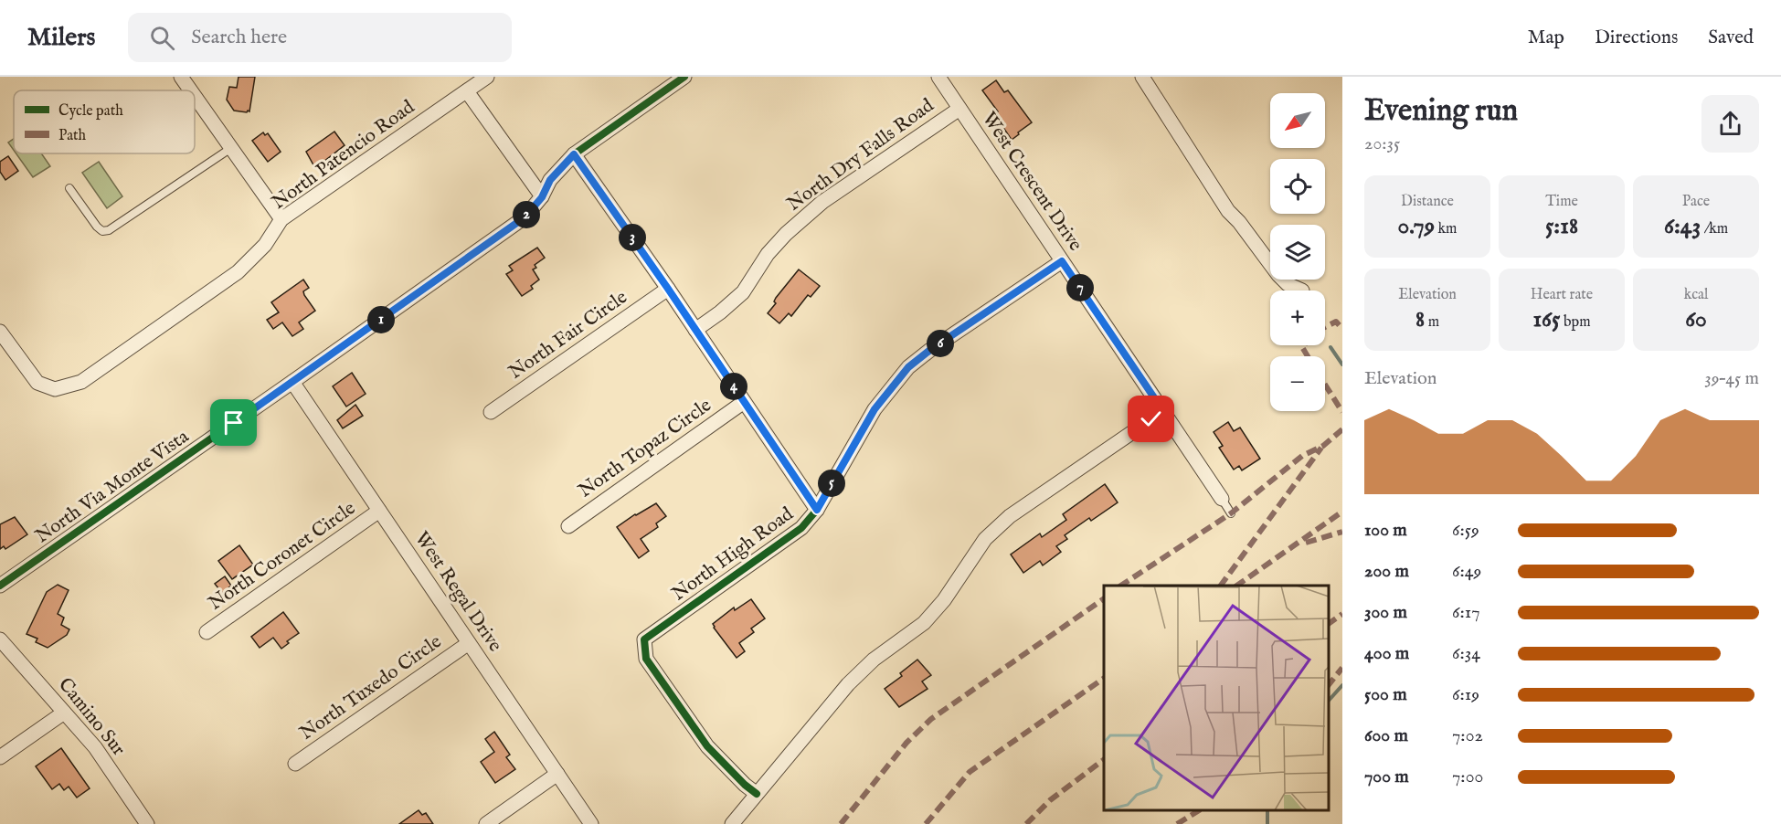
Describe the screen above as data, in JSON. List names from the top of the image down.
{
  "streets": {
    "street": [
      "North Patencio Road",
      "North Dry Falls Road",
      "West Crescent Drive",
      "North Fair Circle",
      "North Topaz Circle",
      "North Via Monte Vista",
      "North High Road",
      "North Coronet Circle",
      "West Regal Drive",
      "North Tuxedo Circle",
      "Camino Sur"
    ]
  },
  "crossings": [
    ["North Dry Falls Road", "West Crescent Drive"],
    ["West Crescent Drive", "North High Road"],
    ["North Via Monte Vista", "West Regal Drive"],
    ["North Coronet Circle", "West Regal Drive"],
    ["West Regal Drive", "North Tuxedo Circle"]
  ],
  "legend": ["Cycle path", "Path"],
  "north": "bottom left",
  "page": {
    "header": "Milers",
    "search": "Search here",
    "nav": ["Map", "Directions", "Saved"],
    "heading": ["Evening run", "20:35"],
    "map_buttons": ["+", "−"],
    "stats": [
      ["Distance", "0.79 km"],
      ["Time", "5:18"],
      ["Pace", "6:43 /km"],
      ["Elevation", "8 m"],
      ["Heart rate", "165 bpm"],
      ["kcal", "60"]
    ],
    "pins": [
      "2",
      "3",
      "7",
      "1",
      "6",
      "4",
      "5"
    ],
    "chart": ["Elevation", "39–45 m"],
    "list": [
      {
        "name": "100 m",
        "note": "6:59"
      },
      {
        "name": "200 m",
        "note": "6:49"
      },
      {
        "name": "300 m",
        "note": "6:17"
      },
      {
        "name": "400 m",
        "note": "6:34"
      },
      {
        "name": "500 m",
        "note": "6:19"
      },
      {
        "name": "600 m",
        "note": "7:02"
      },
      {
        "name": "700 m",
        "note": "7:00"
      }
    ]
  }
}
